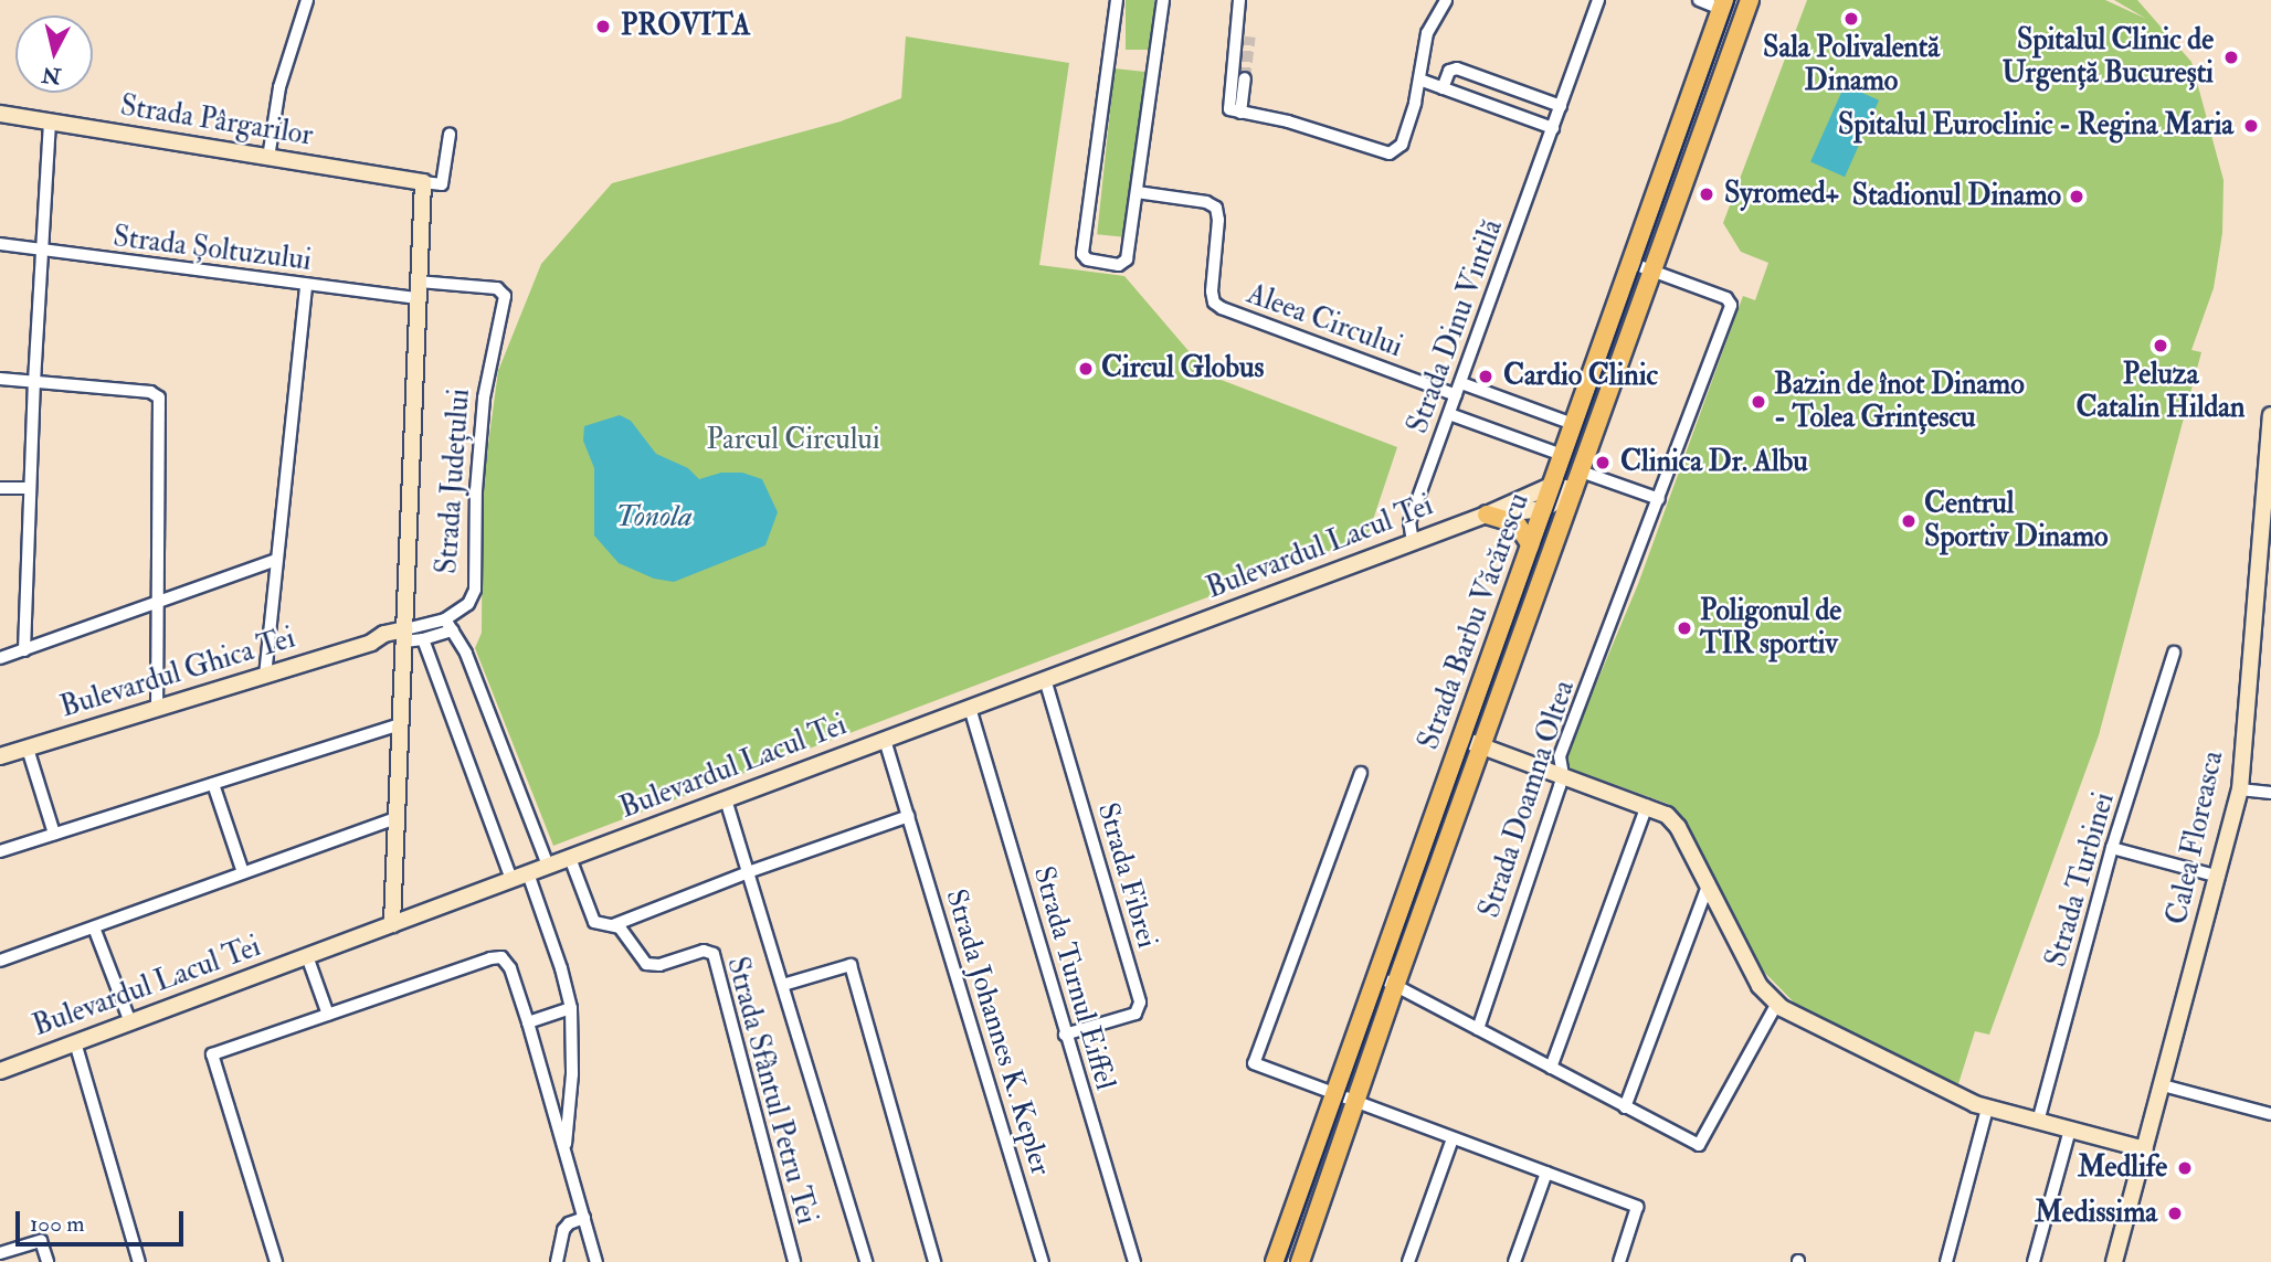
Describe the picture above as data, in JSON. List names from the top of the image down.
{
  "streets": {
    "main road": ["Strada Barbu Văcărescu"],
    "street": [
      "Strada Pârgarilor",
      "Strada Șoltuzului",
      "Aleea Circului",
      "Strada Dinu Vintilă",
      "Strada Județului",
      "Bulevardul Lacul Tei",
      "Bulevardul Ghica Tei",
      "Strada Doamna Oltea",
      "Calea Floreasca",
      "Strada Fibrei",
      "Strada Turbinei",
      "Strada Turnul Eiffel",
      "Strada Johannes K. Kepler",
      "Strada Sfântul Petru Tei"
    ]
  },
  "crossings": [
    ["Strada Pârgarilor", "Strada Județului"],
    ["Strada Șoltuzului", "Strada Județului"],
    ["Aleea Circului", "Strada Dinu Vintilă"],
    ["Strada Dinu Vintilă", "Bulevardul Lacul Tei"],
    ["Strada Județului", "Bulevardul Lacul Tei"],
    ["Strada Județului", "Bulevardul Ghica Tei"],
    ["Bulevardul Lacul Tei", "Strada Barbu Văcărescu"],
    ["Bulevardul Lacul Tei", "Strada Fibrei"],
    ["Bulevardul Lacul Tei", "Strada Turnul Eiffel"],
    ["Bulevardul Lacul Tei", "Strada Johannes K. Kepler"],
    ["Bulevardul Lacul Tei", "Strada Sfântul Petru Tei"],
    ["Strada Barbu Văcărescu", "Strada Doamna Oltea"],
    ["Strada Fibrei", "Strada Turnul Eiffel"]
  ],
  "water": ["Tonola"],
  "parks": ["Parcul Circului"],
  "places": [
    "Sala Polivalentă Dinamo",
    "PROVITA",
    "Spitalul Clinic de Urgență București",
    "Spitalul Euroclinic - Regina Maria",
    "Syromed+",
    "Stadionul Dinamo",
    "Peluza Catalin Hildan",
    "Circul Globus",
    "Cardio Clinic",
    "Bazin de înot Dinamo - Tolea Grințescu",
    "Clinica Dr. Albu",
    "Centrul Sportiv Dinamo",
    "Poligonul de TIR sportiv",
    "Medlife",
    "Medissima"
  ],
  "scale_bar": "100 m",
  "north": "bottom"
}
